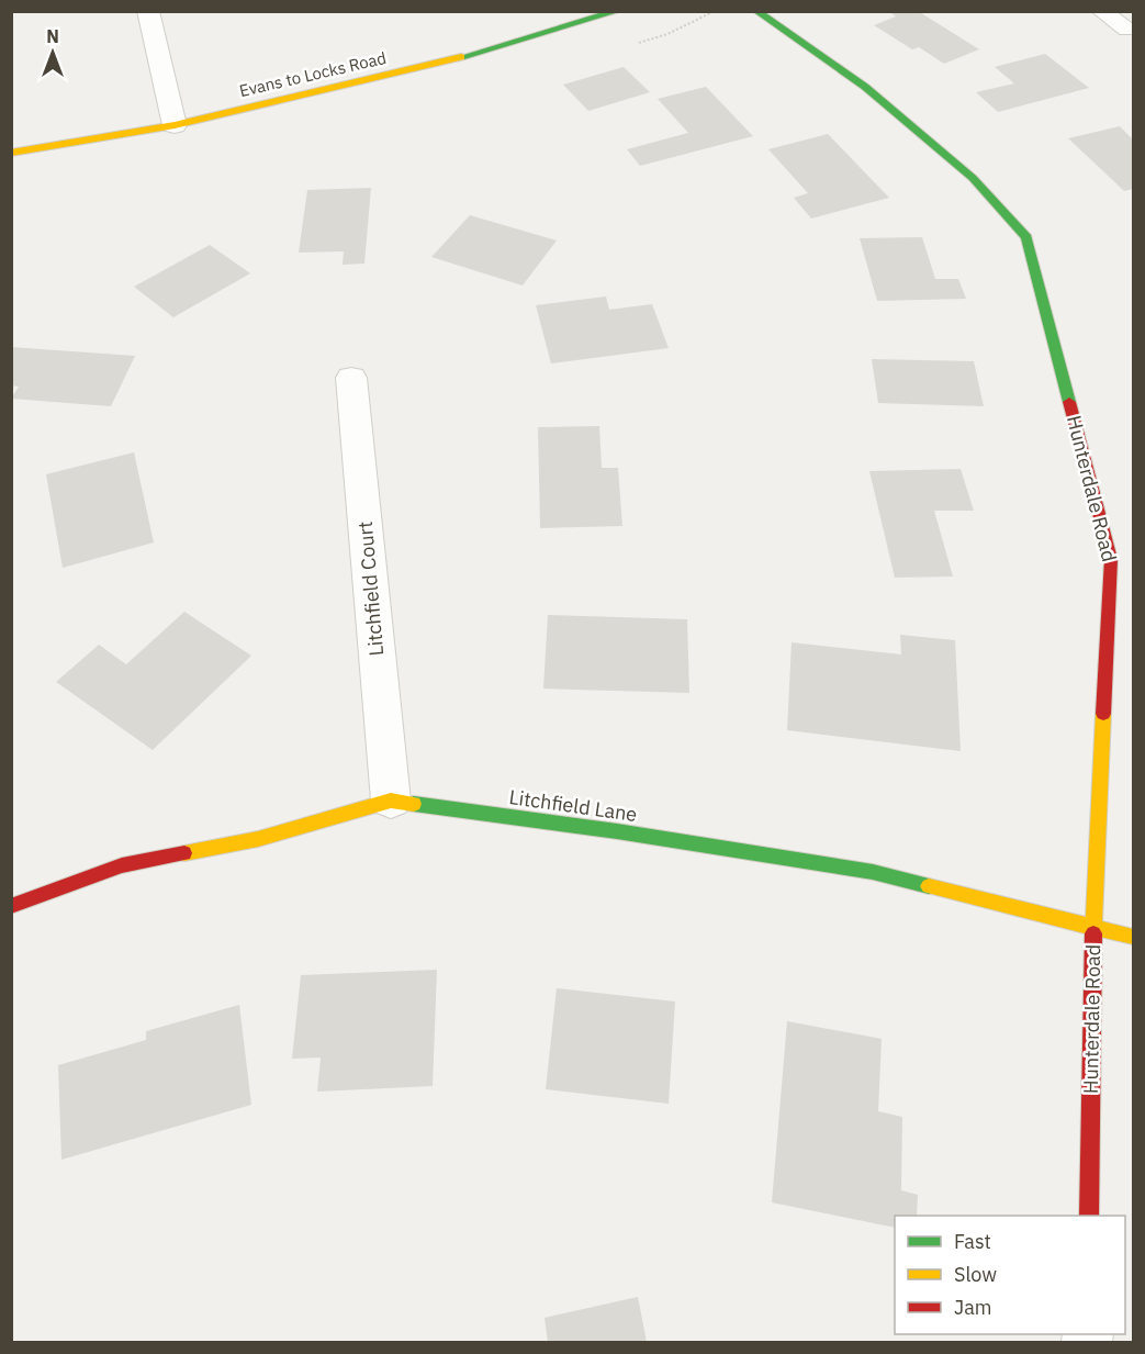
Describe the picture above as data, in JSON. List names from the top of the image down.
{
  "streets": {
    "street": [
      "Evans to Locks Road",
      "Hunterdale Road",
      "Litchfield Court",
      "Litchfield Lane"
    ]
  },
  "crossings": [
    ["Hunterdale Road", "Litchfield Lane"],
    ["Litchfield Court", "Litchfield Lane"]
  ],
  "legend": ["Fast", "Slow", "Jam"],
  "north": "top"
}
